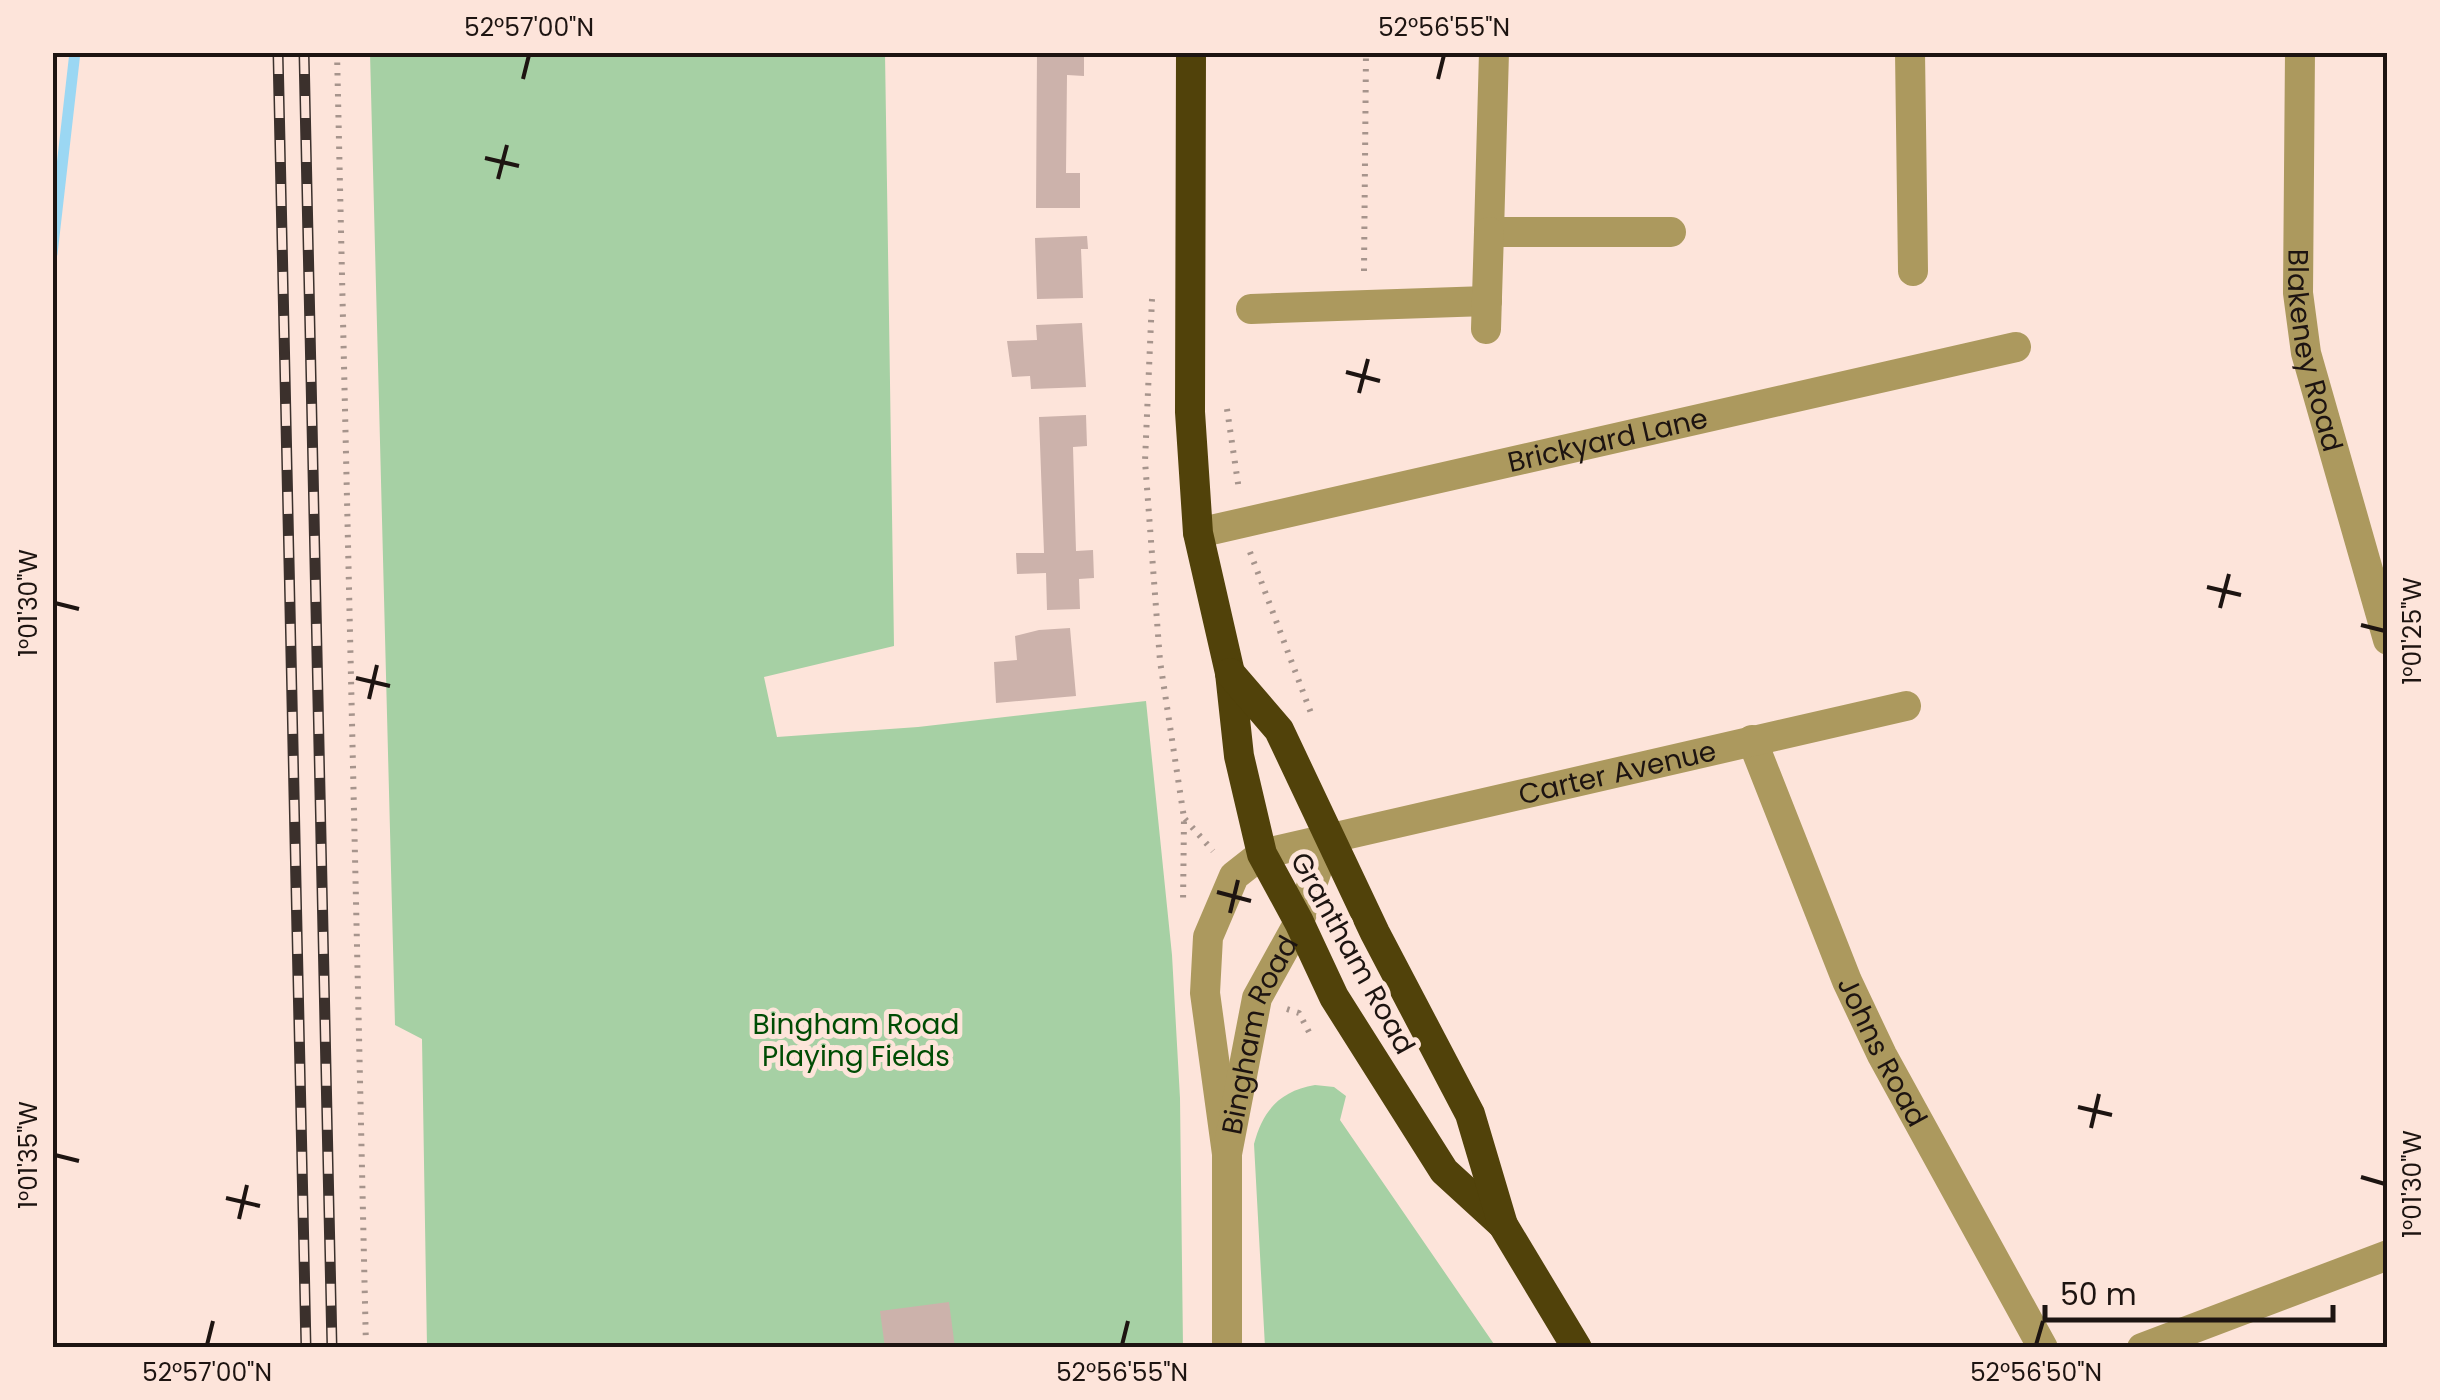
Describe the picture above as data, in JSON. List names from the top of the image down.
{
  "streets": {
    "highway": ["Grantham Road"],
    "street": [
      "Blakeney Road",
      "Brickyard Lane",
      "Carter Avenue",
      "Bingham Road",
      "Johns Road"
    ]
  },
  "crossings": [
    ["Brickyard Lane", "Grantham Road"],
    ["Carter Avenue", "Grantham Road"],
    ["Carter Avenue", "Bingham Road"],
    ["Carter Avenue", "Johns Road"],
    ["Grantham Road", "Bingham Road"]
  ],
  "parks": ["Bingham Road Playing Fields"],
  "scale_bar": "50 m",
  "coordinates": [
    "52°57'00\"N",
    "52°56'55\"N",
    "1°01'30\"W",
    "1°01'25\"W",
    "1°01'35\"W",
    "52°56'50\"N"
  ]
}
